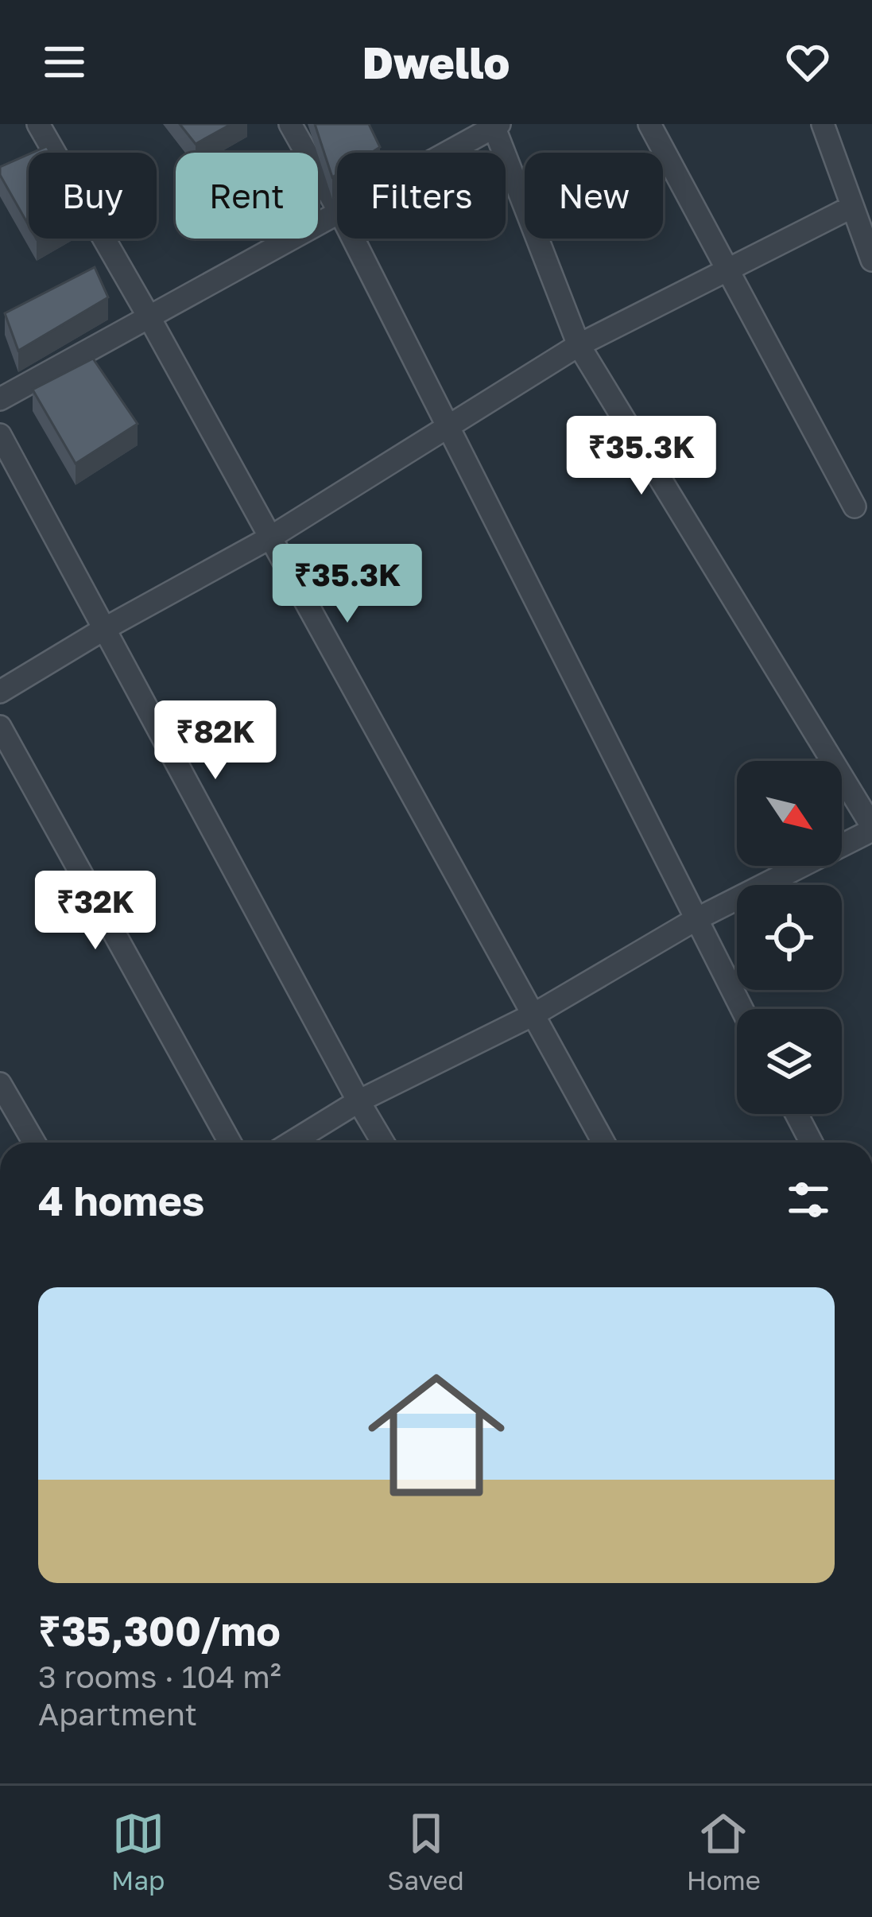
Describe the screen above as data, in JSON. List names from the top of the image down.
{
  "north": "bottom right",
  "page": {
    "header": "Dwello",
    "chip": [
      "Buy",
      "Rent",
      "Filters",
      "New"
    ],
    "price": [
      "₹35.3K",
      "₹35.3K",
      "₹82K",
      "₹32K"
    ],
    "heading": "4 homes",
    "list": [
      {
        "name": "₹35,300/mo",
        "note": "3 rooms · 104 m² · Apartment"
      }
    ],
    "tabs": ["Map", "Saved", "Home"]
  }
}
